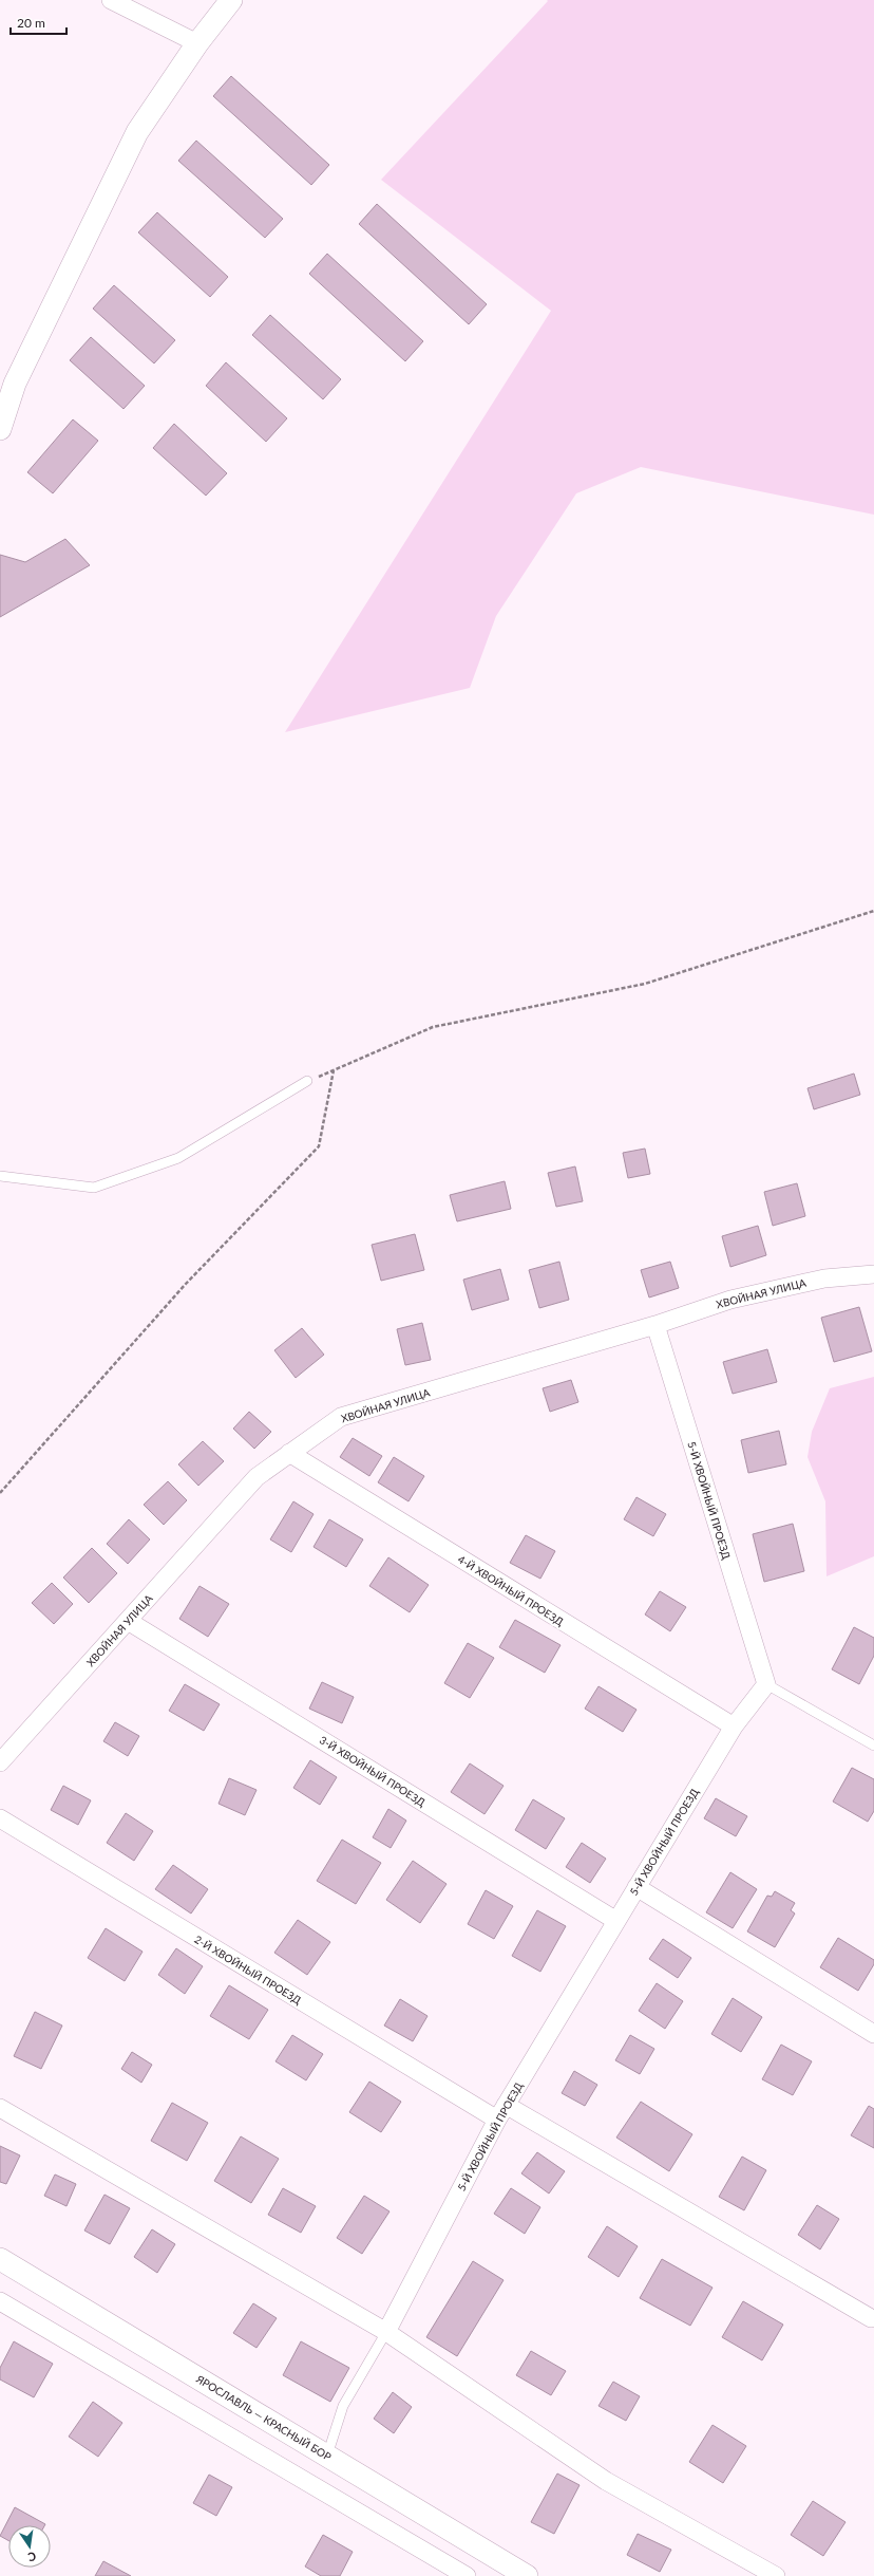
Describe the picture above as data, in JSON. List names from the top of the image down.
{
  "streets": {
    "street": [
      "ХВОЙНАЯ УЛИЦА",
      "5-Й ХВОЙНЫЙ ПРОЕЗД",
      "4-Й ХВОЙНЫЙ ПРОЕЗД",
      "3-Й ХВОЙНЫЙ ПРОЕЗД",
      "2-Й ХВОЙНЫЙ ПРОЕЗД",
      "ЯРОСЛАВЛЬ — КРАСНЫЙ БОР"
    ]
  },
  "crossings": [
    ["ХВОЙНАЯ УЛИЦА", "5-Й ХВОЙНЫЙ ПРОЕЗД"],
    ["ХВОЙНАЯ УЛИЦА", "4-Й ХВОЙНЫЙ ПРОЕЗД"],
    ["ХВОЙНАЯ УЛИЦА", "3-Й ХВОЙНЫЙ ПРОЕЗД"],
    ["5-Й ХВОЙНЫЙ ПРОЕЗД", "4-Й ХВОЙНЫЙ ПРОЕЗД"],
    ["5-Й ХВОЙНЫЙ ПРОЕЗД", "3-Й ХВОЙНЫЙ ПРОЕЗД"],
    ["5-Й ХВОЙНЫЙ ПРОЕЗД", "2-Й ХВОЙНЫЙ ПРОЕЗД"]
  ],
  "scale_bar": "20 m",
  "north": "bottom"
}
